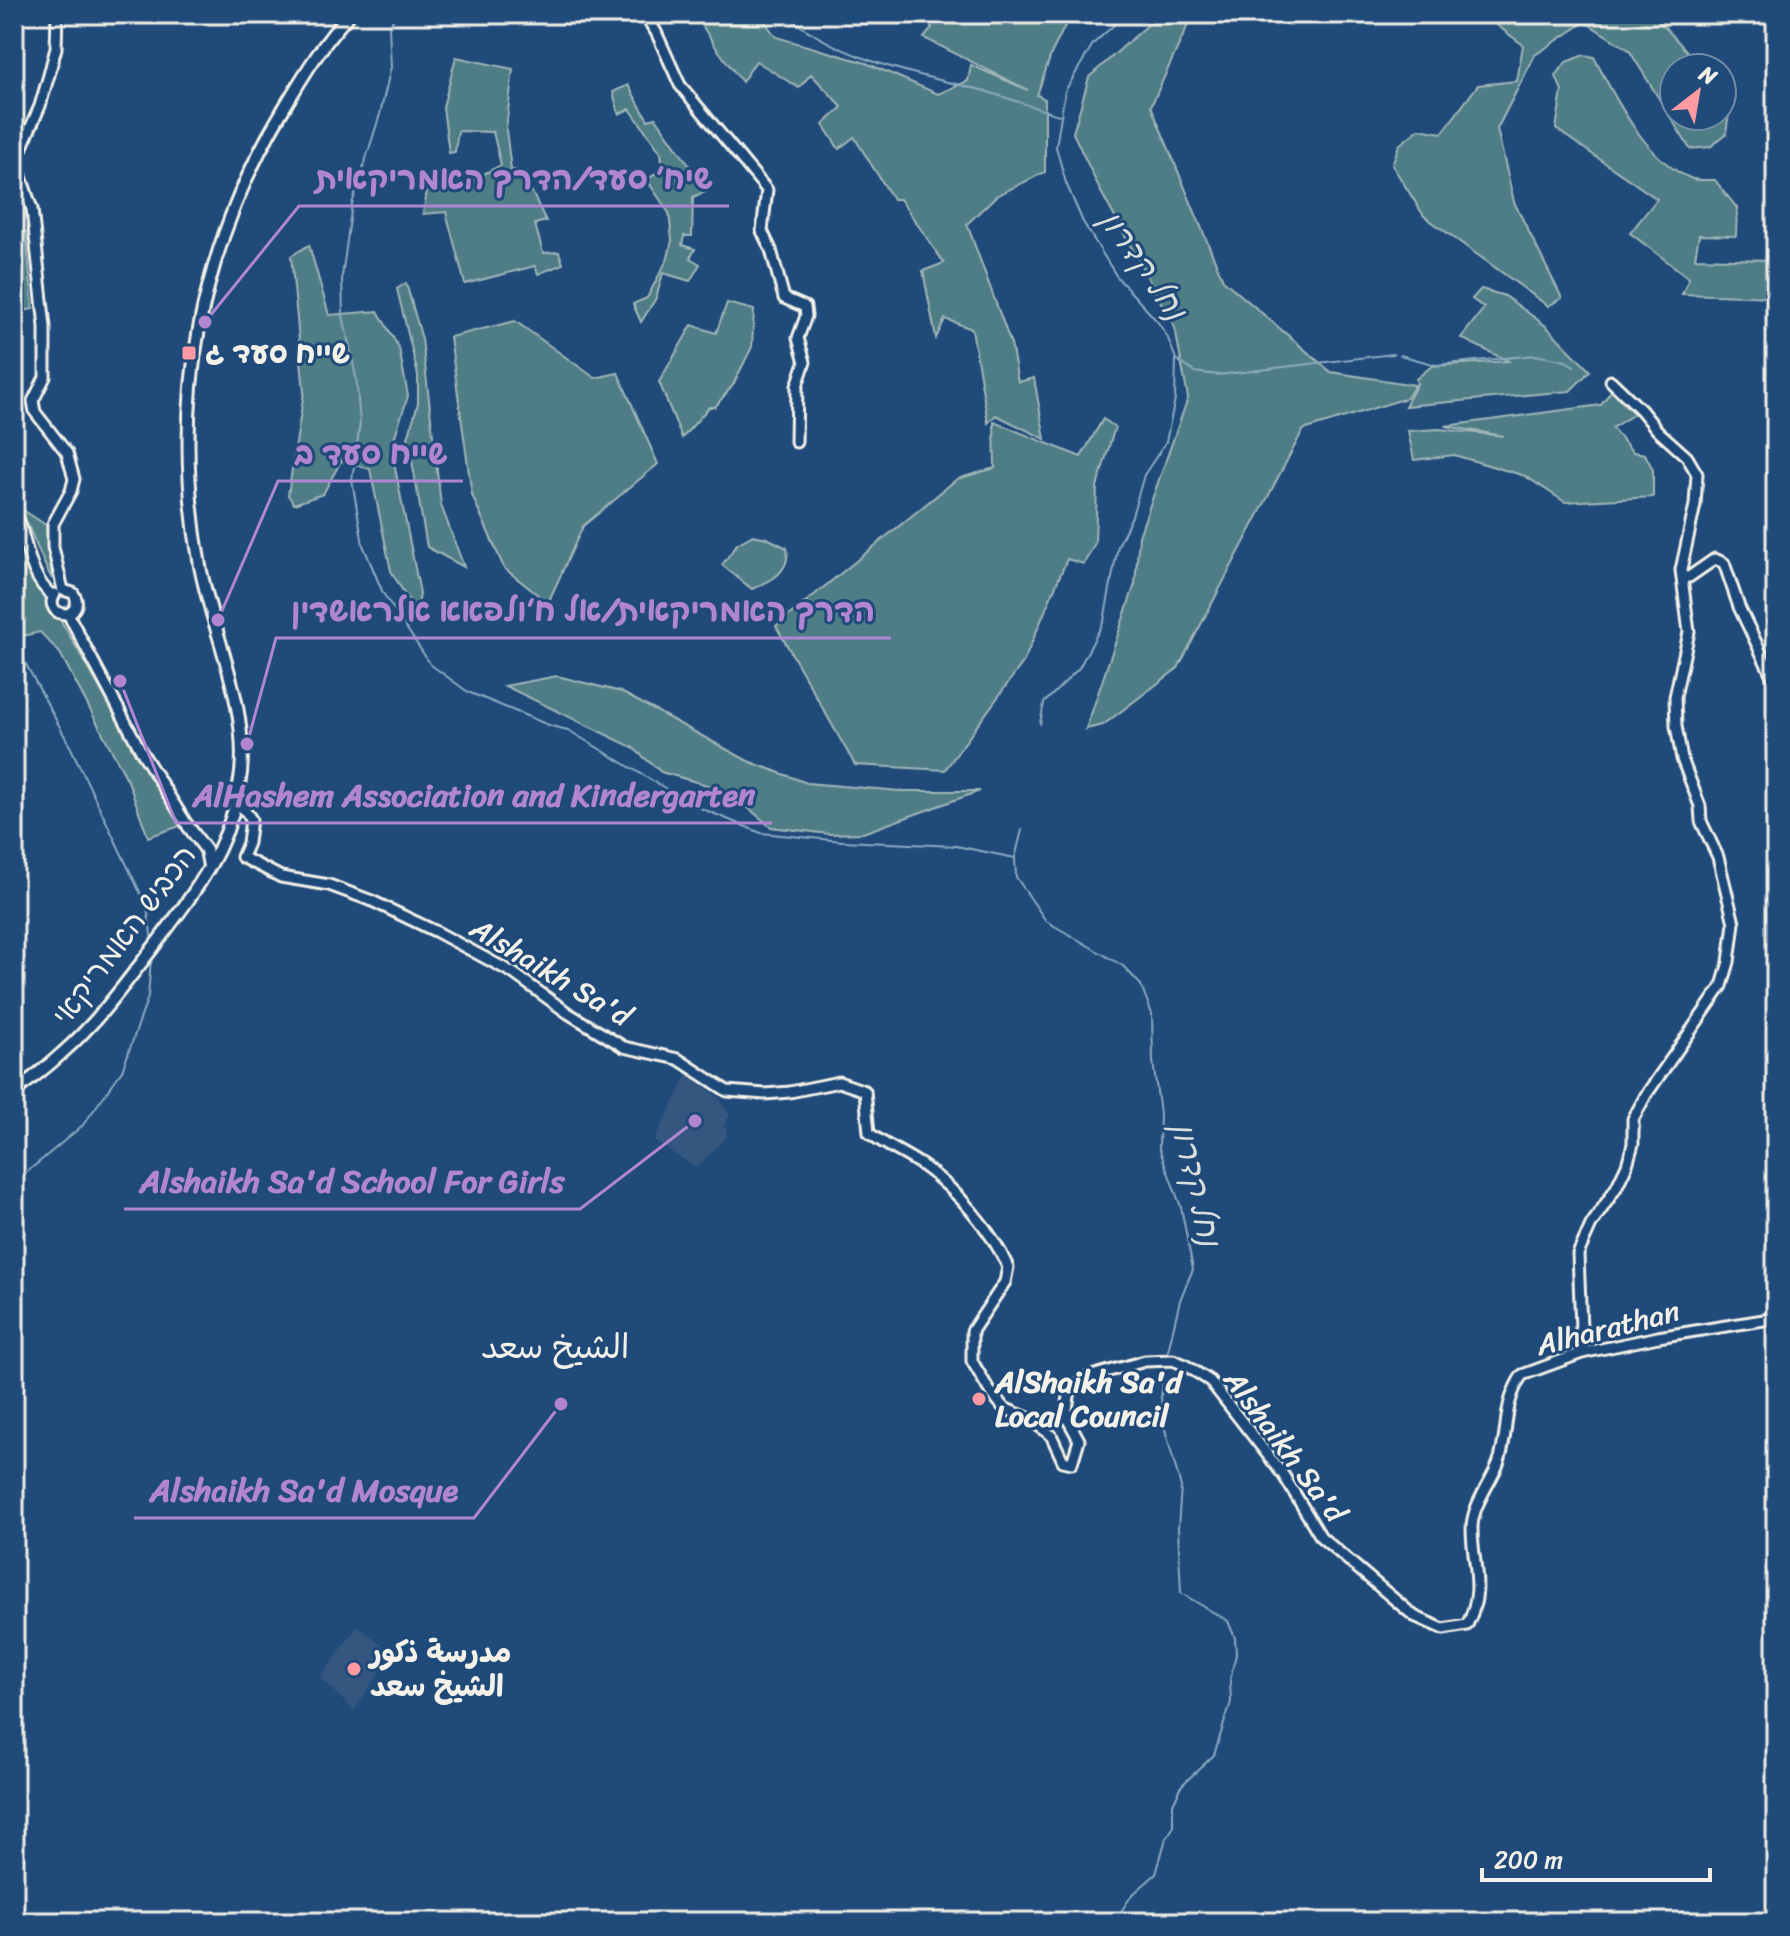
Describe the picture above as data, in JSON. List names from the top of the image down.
{
  "streets": {
    "main road": ["הכביש האמריקאי"],
    "street": ["Alshaikh Sa'd", "Alharathan"]
  },
  "crossings": [
    ["הכביש האמריקאי", "Alshaikh Sa'd"],
    ["Alshaikh Sa'd", "Alharathan"]
  ],
  "districts": ["الشيخ سعد"],
  "water": ["נחל קדרון"],
  "places": {
    "other": [
      "שיח׳ סעד/הדרך האמריקאית",
      "שייח סעד ב",
      "AlHashem Association and Kindergarten",
      "הדרך האמריקאית/אל ח׳ולפאא אלראשדין",
      "Alshaikh Sa'd School For Girls",
      "AlShaikh Sa'd Local Council",
      "Alshaikh Sa'd Mosque",
      "مدرسة ذكور الشيخ سعد"
    ],
    "transit": ["שייח סעד ג"]
  },
  "scale_bar": "200 m",
  "north": "top right"
}
